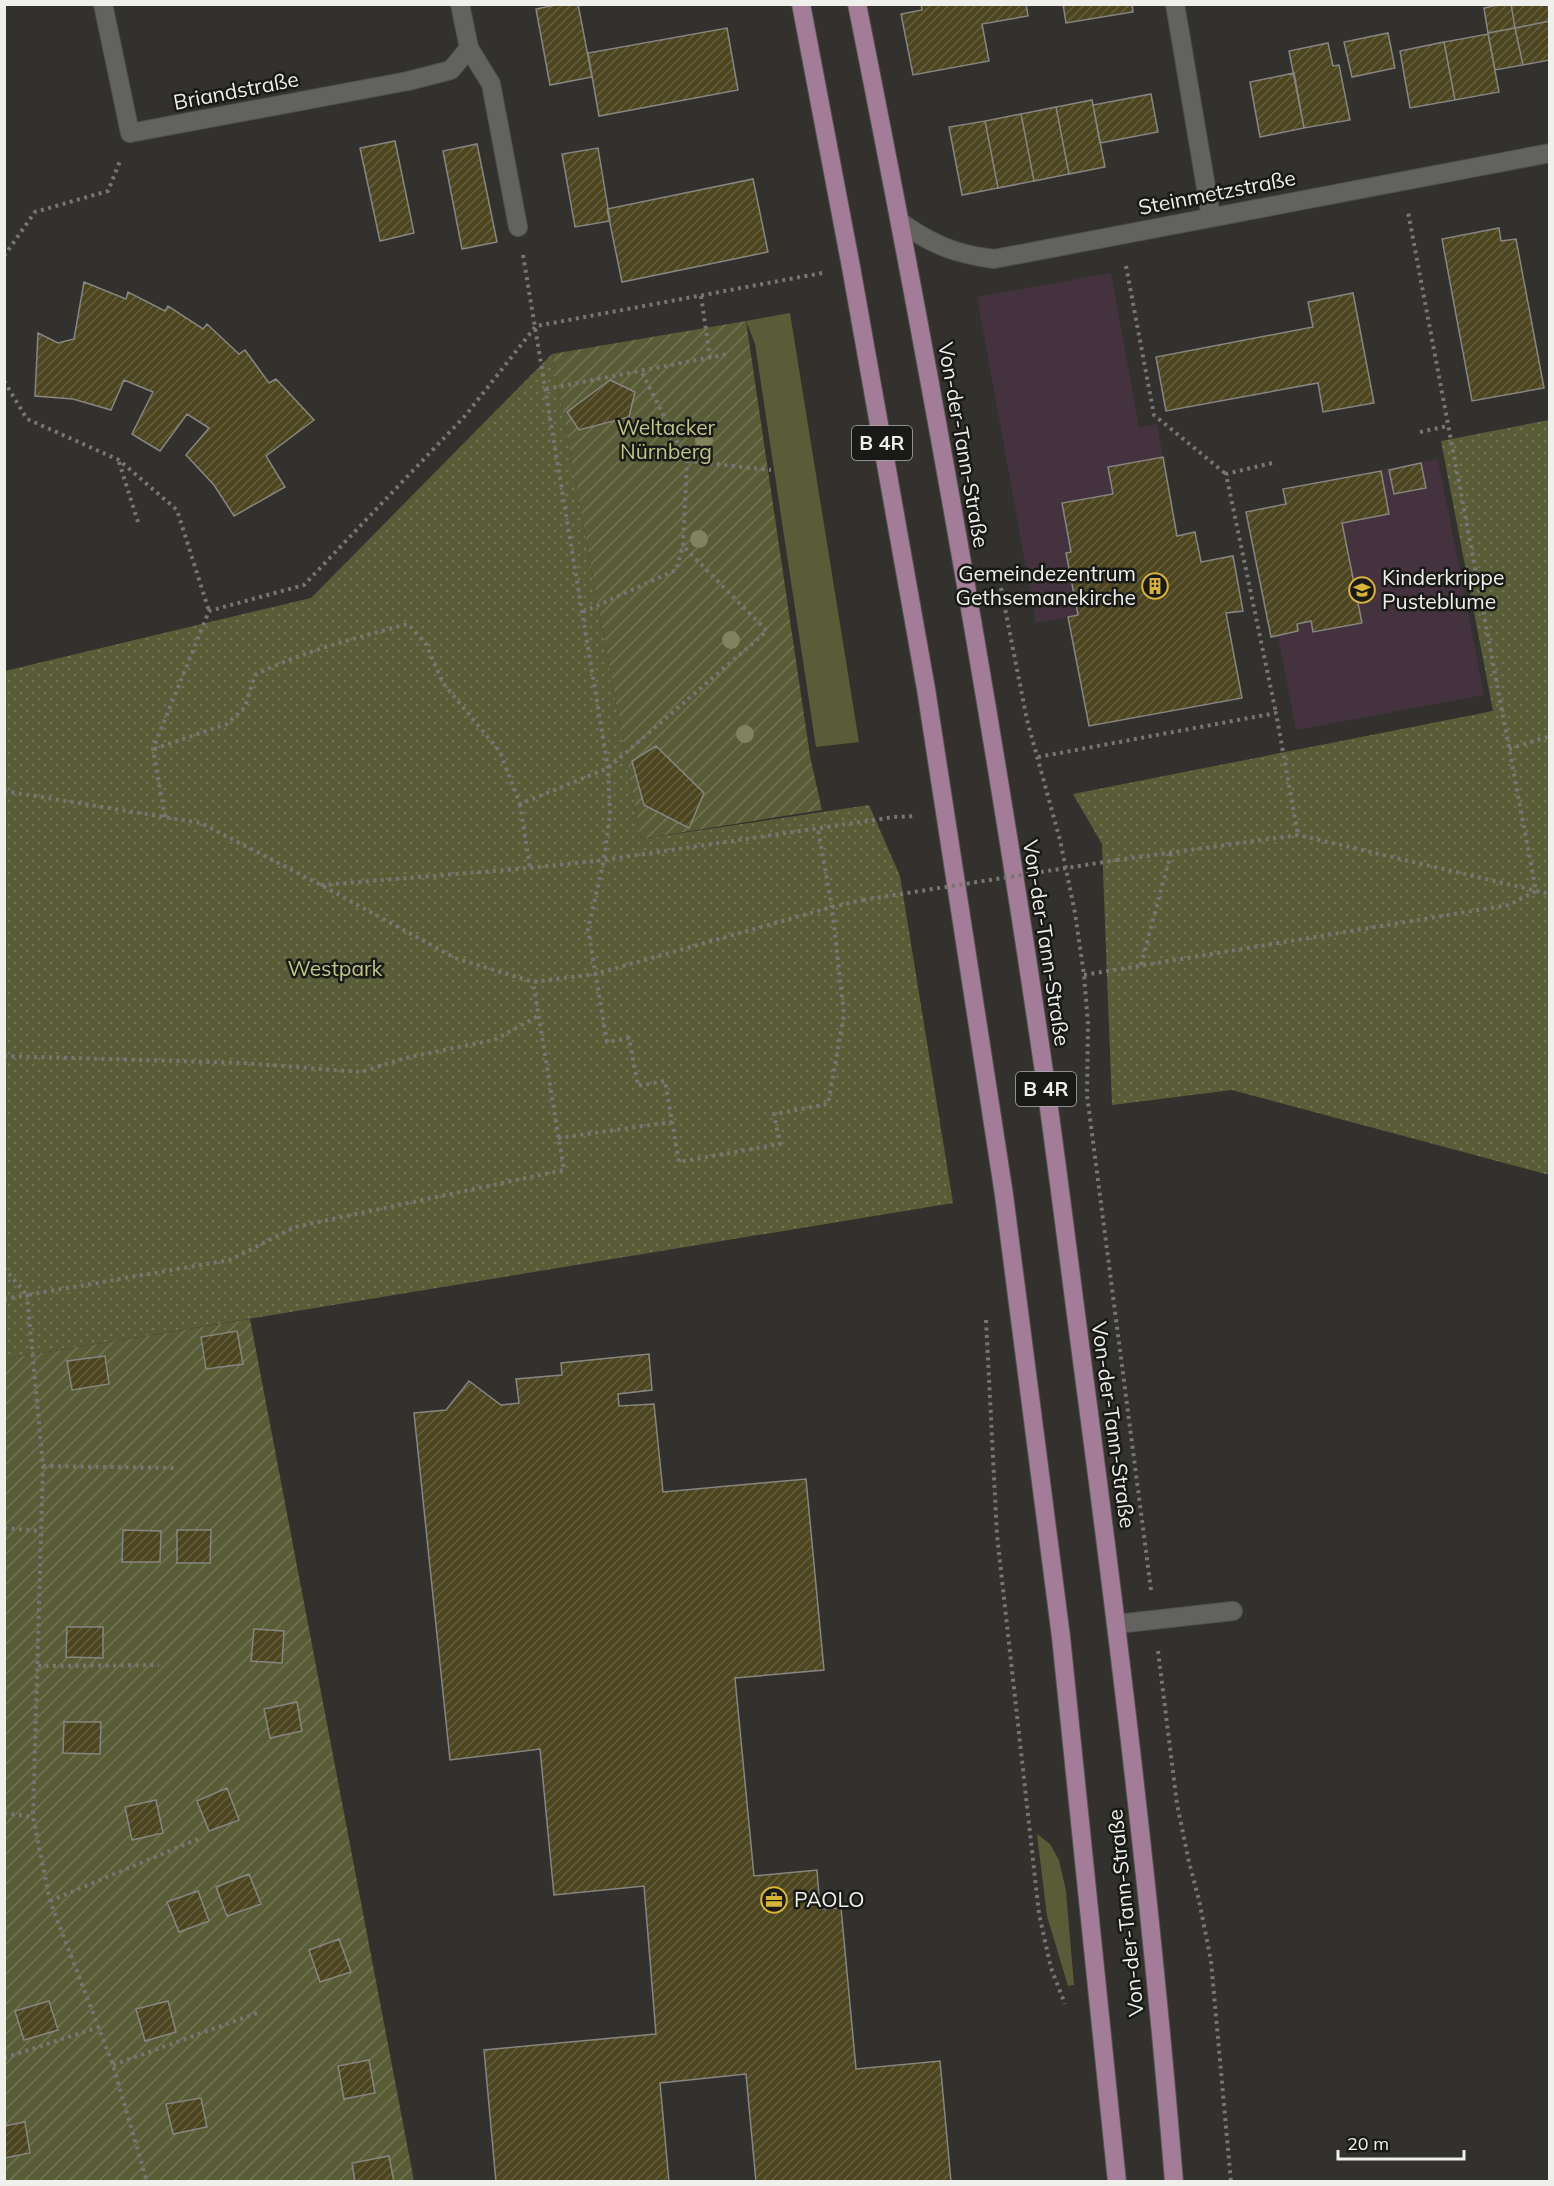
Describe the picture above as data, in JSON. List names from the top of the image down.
{
  "streets": {
    "main road": ["B 4R", "Von-der-Tann-Straße"],
    "street": ["Briandstraße", "Steinmetzstraße"]
  },
  "crossings": [
    ["Steinmetzstraße", "Von-der-Tann-Straße"]
  ],
  "parks": ["Weltacker Nürnberg", "Westpark"],
  "places": {
    "building": ["Gemeindezentrum Gethsemanekirche"],
    "school or university": ["Kinderkrippe Pusteblume"],
    "office": ["PAOLO"]
  },
  "scale_bar": "20 m"
}
